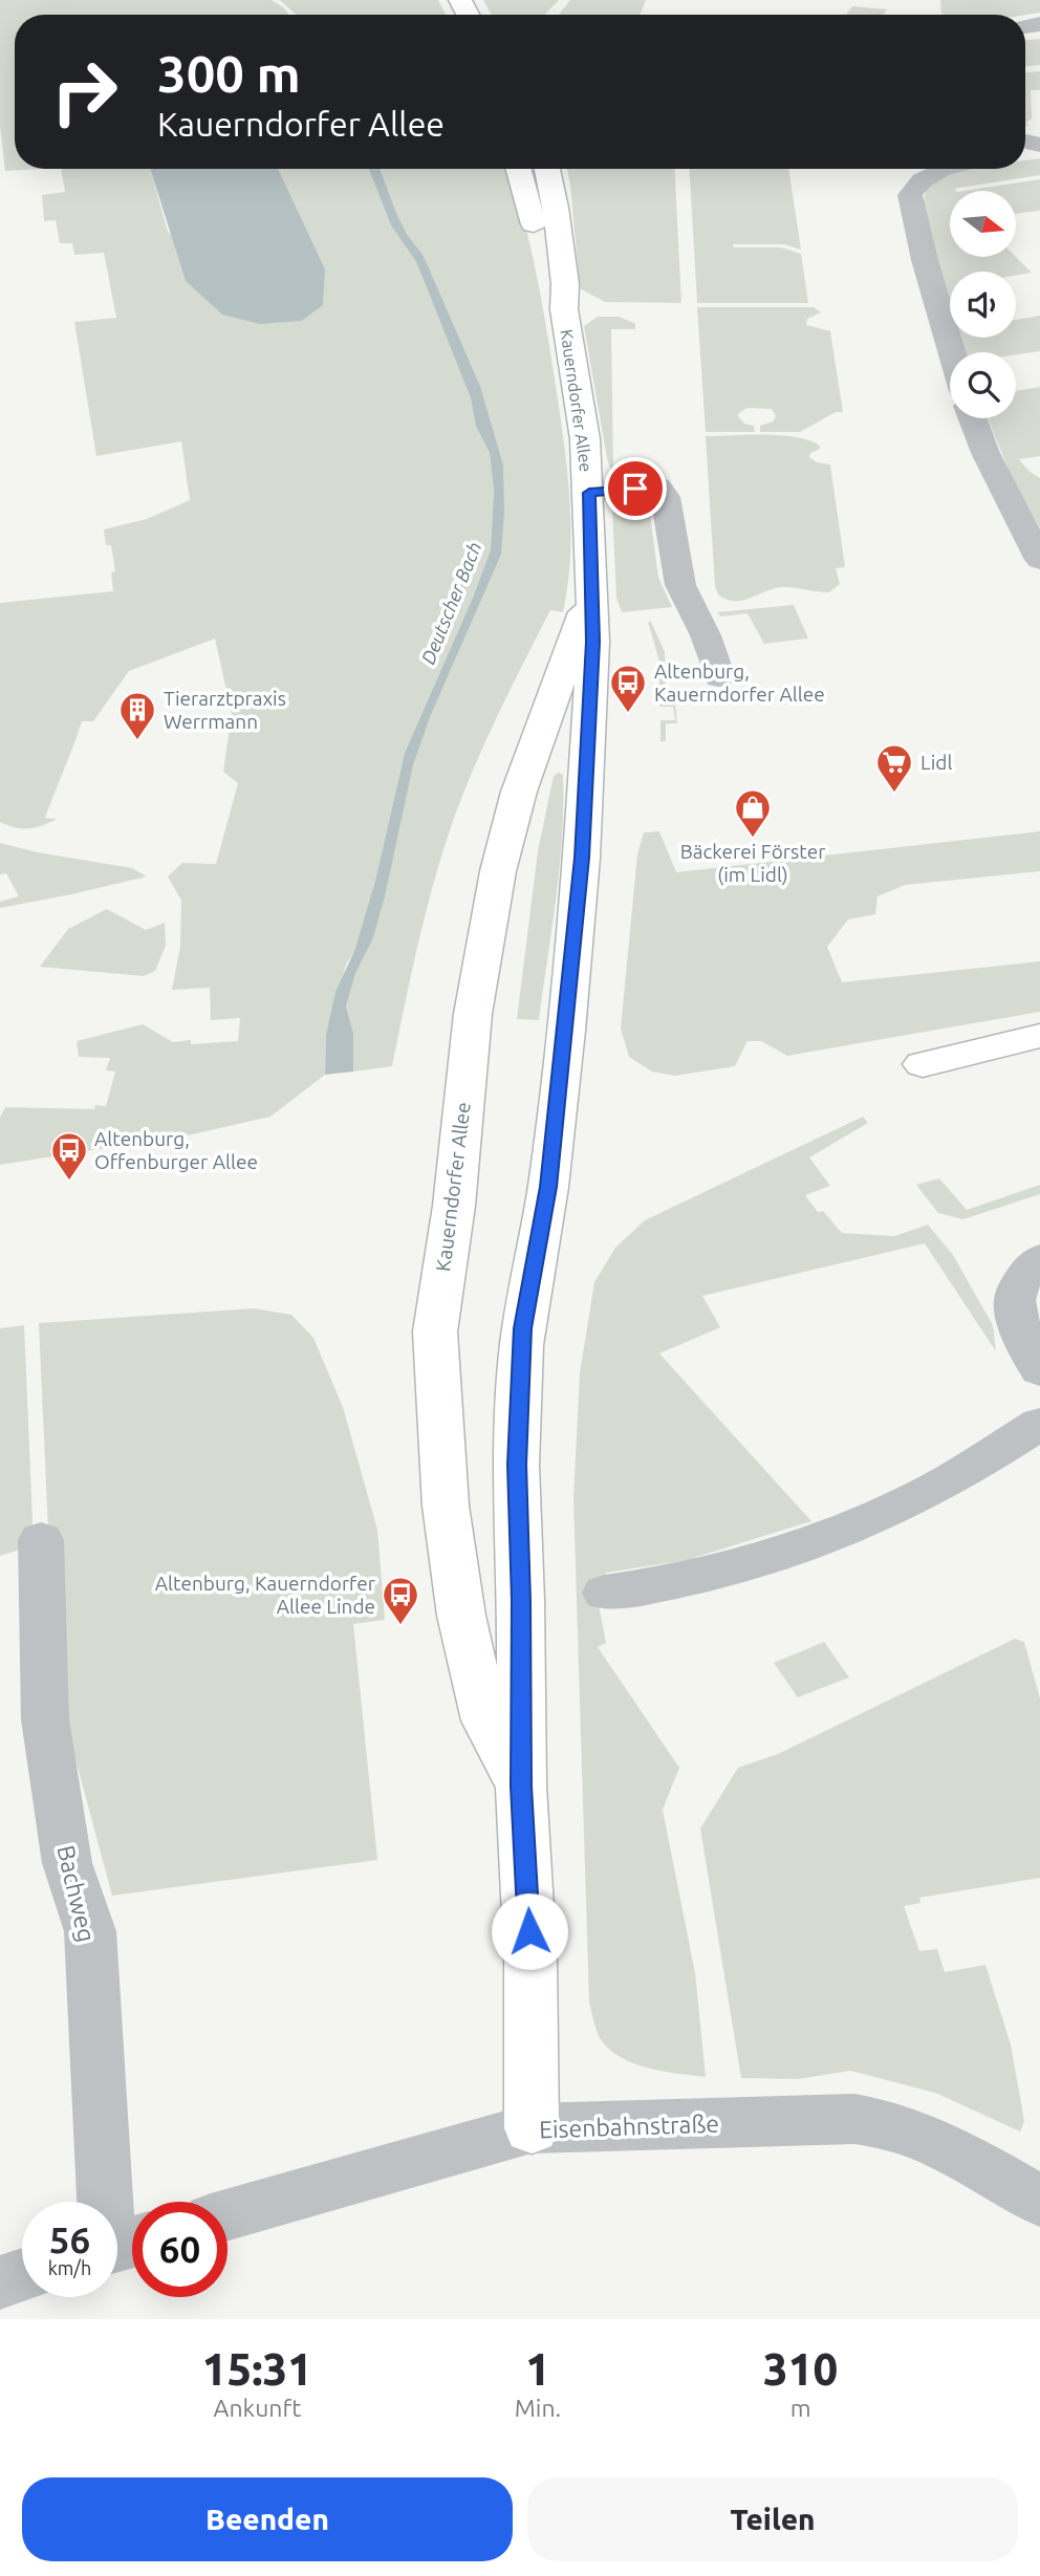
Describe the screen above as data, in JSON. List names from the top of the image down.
{
  "streets": {
    "main road": ["Kauerndorfer Allee"],
    "street": ["Bachweg", "Eisenbahnstraße"]
  },
  "crossings": [
    ["Kauerndorfer Allee", "Eisenbahnstraße"]
  ],
  "water": ["Deutscher Bach"],
  "places": {
    "bus stop": ["Altenburg, Kauerndorfer Allee", "Altenburg, Offenburger Allee", "Altenburg, Kauerndorfer Allee Linde"],
    "building": ["Tierarztpraxis Werrmann"],
    "supermarket": ["Lidl"],
    "shop": ["Bäckerei Förster (im Lidl)"]
  },
  "north": "right",
  "page": {
    "turn": ["300 m", "Kauerndorfer Allee"],
    "speed": "56 km/h",
    "limit": "60",
    "eta": [
      "15:31",
      "Ankunft",
      "1",
      "Min.",
      "310",
      "m"
    ],
    "buttons": ["Beenden", "Teilen"]
  }
}
